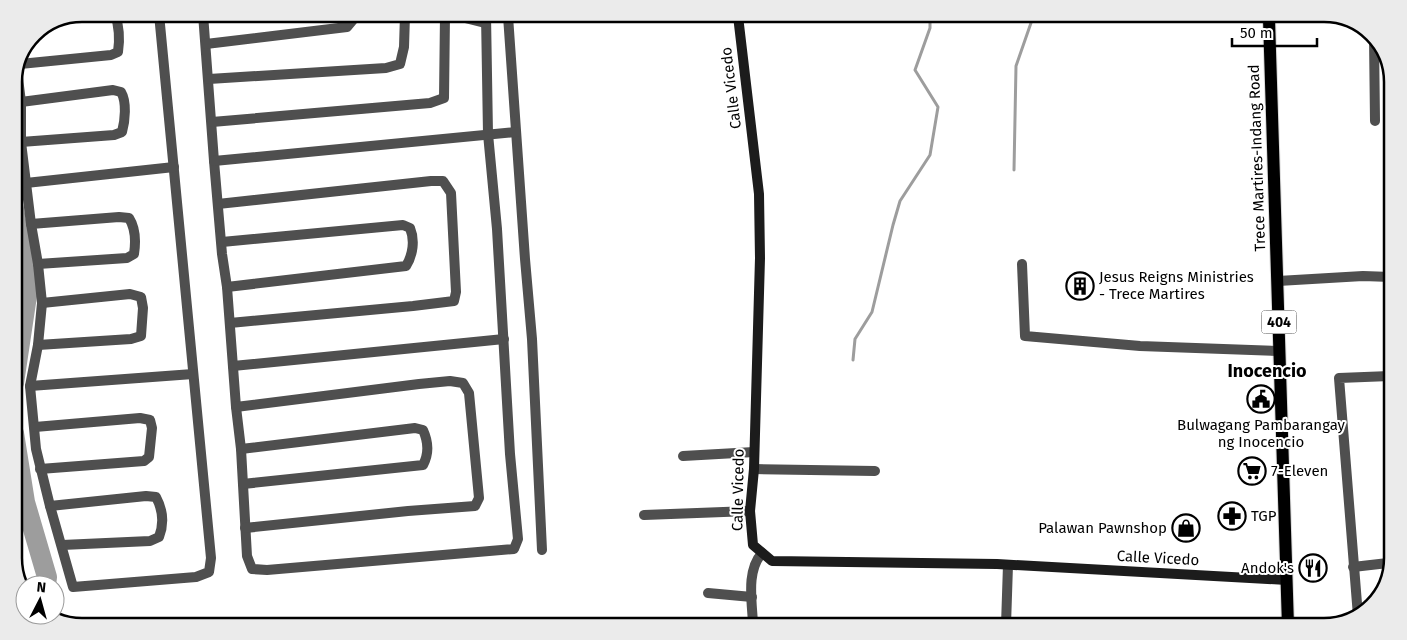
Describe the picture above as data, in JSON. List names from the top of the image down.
{
  "streets": {
    "main road": ["Trece Martires-Indang Road", "404"],
    "street": ["Calle Vicedo"]
  },
  "crossings": [
    ["Calle Vicedo", "Trece Martires-Indang Road"]
  ],
  "districts": ["Inocencio"],
  "places": {
    "building": ["Jesus Reigns Ministries - Trece Martires"],
    "public building": ["Bulwagang Pambarangay ng Inocencio"],
    "supermarket": ["7-Eleven"],
    "pharmacy": ["TGP"],
    "shop": ["Palawan Pawnshop"],
    "restaurant": ["Andok's"]
  },
  "scale_bar": "50 m",
  "north": "top"
}
